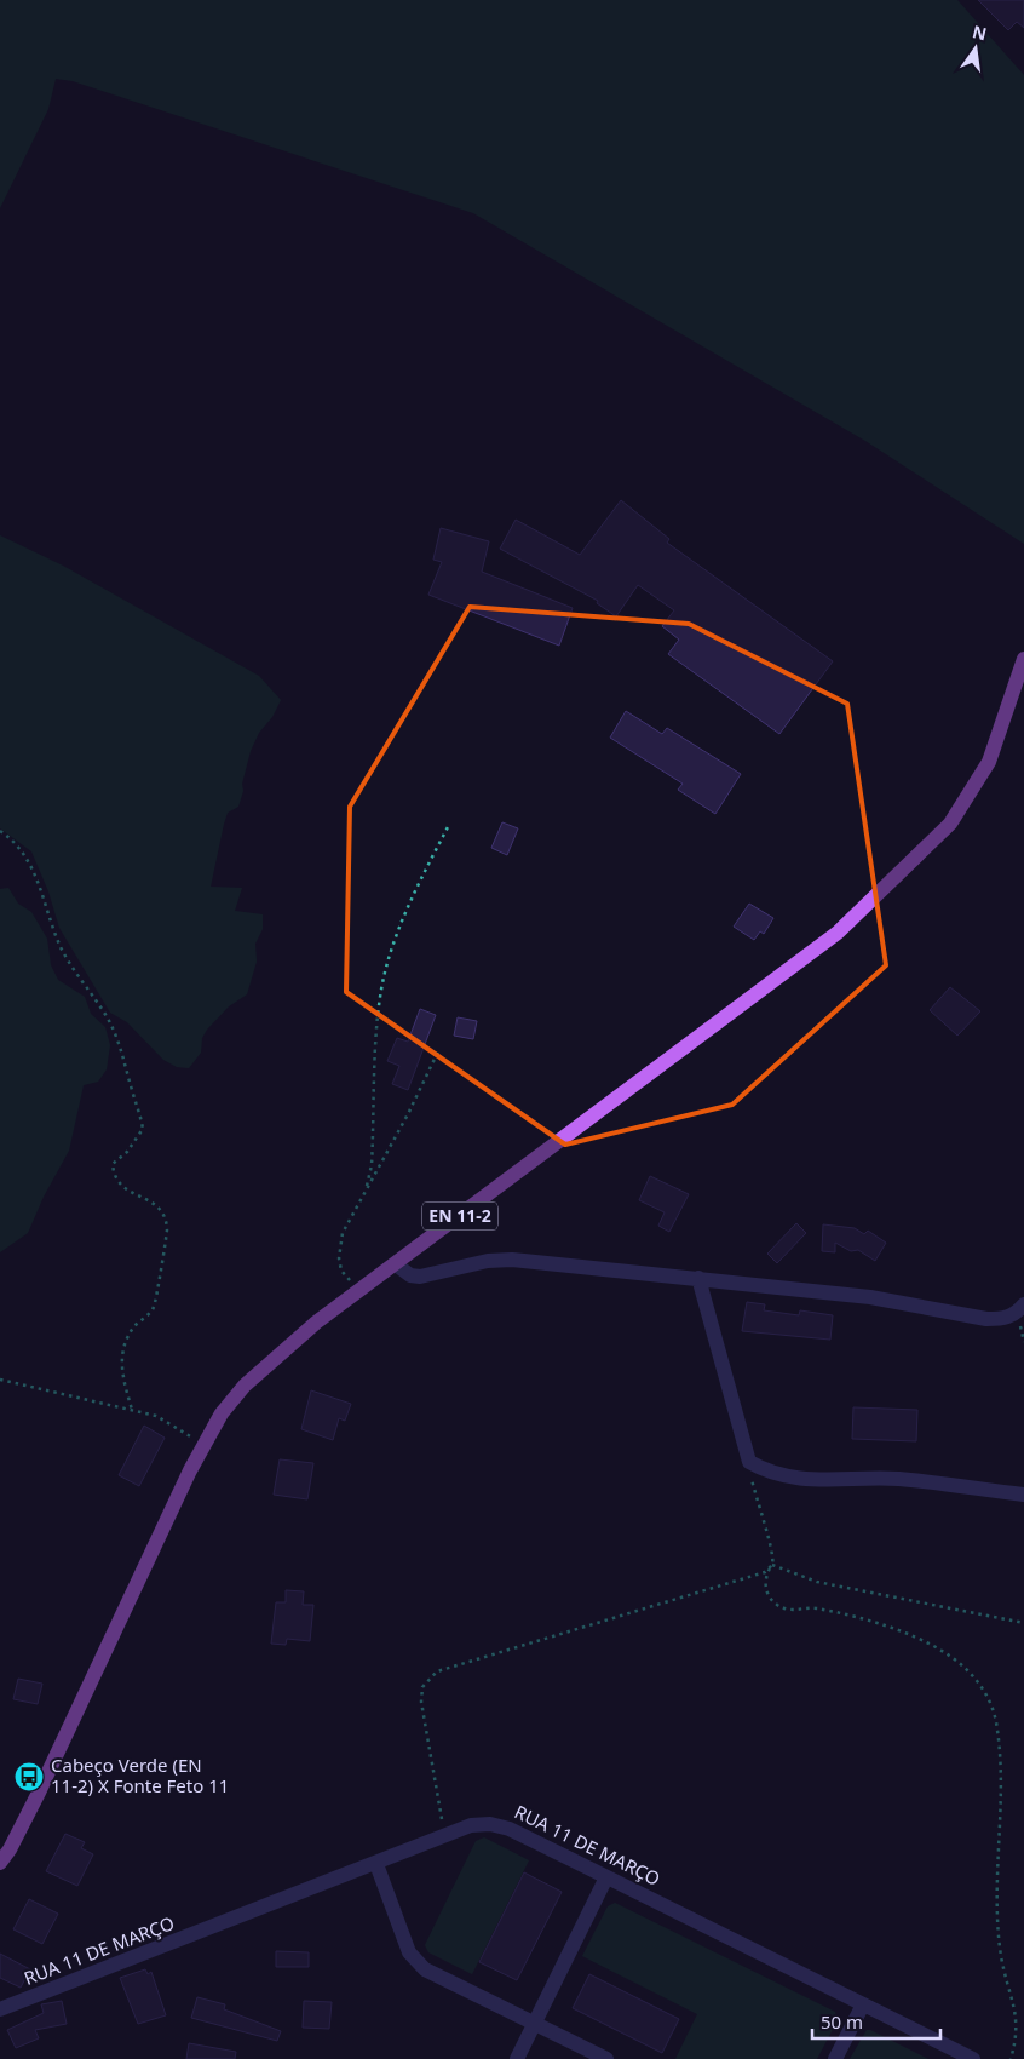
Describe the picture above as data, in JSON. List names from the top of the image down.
{
  "streets": {
    "main road": ["EN 11-2"],
    "street": ["RUA 11 DE MARÇO"]
  },
  "places": {
    "bus stop": ["Cabeço Verde (EN 11-2) X Fonte Feto 11"]
  },
  "scale_bar": "50 m",
  "north": "top"
}
